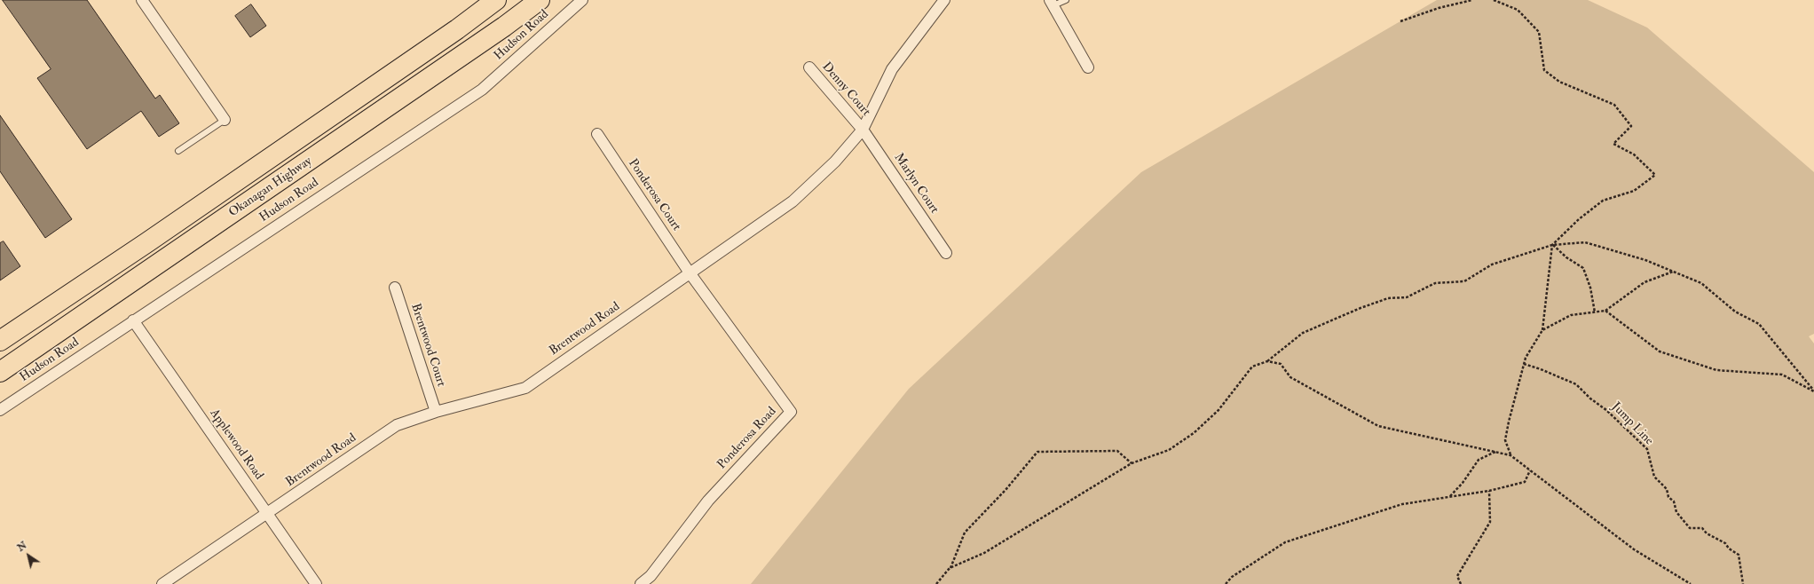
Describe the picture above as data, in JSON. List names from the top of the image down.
{
  "streets": {
    "highway": ["Okanagan Highway"],
    "street": [
      "Hudson Road",
      "Denny Court",
      "Marlyn Court",
      "Ponderosa Court",
      "Brentwood Road",
      "Brentwood Court",
      "Ponderosa Road",
      "Applewood Road"
    ],
    "path": ["Jump Line"]
  },
  "crossings": [
    ["Hudson Road", "Applewood Road"],
    ["Denny Court", "Marlyn Court"],
    ["Denny Court", "Brentwood Road"],
    ["Marlyn Court", "Brentwood Road"],
    ["Ponderosa Court", "Brentwood Road"],
    ["Ponderosa Court", "Ponderosa Road"],
    ["Brentwood Road", "Brentwood Court"],
    ["Brentwood Road", "Ponderosa Road"],
    ["Brentwood Road", "Applewood Road"]
  ],
  "north": "top left"
}
